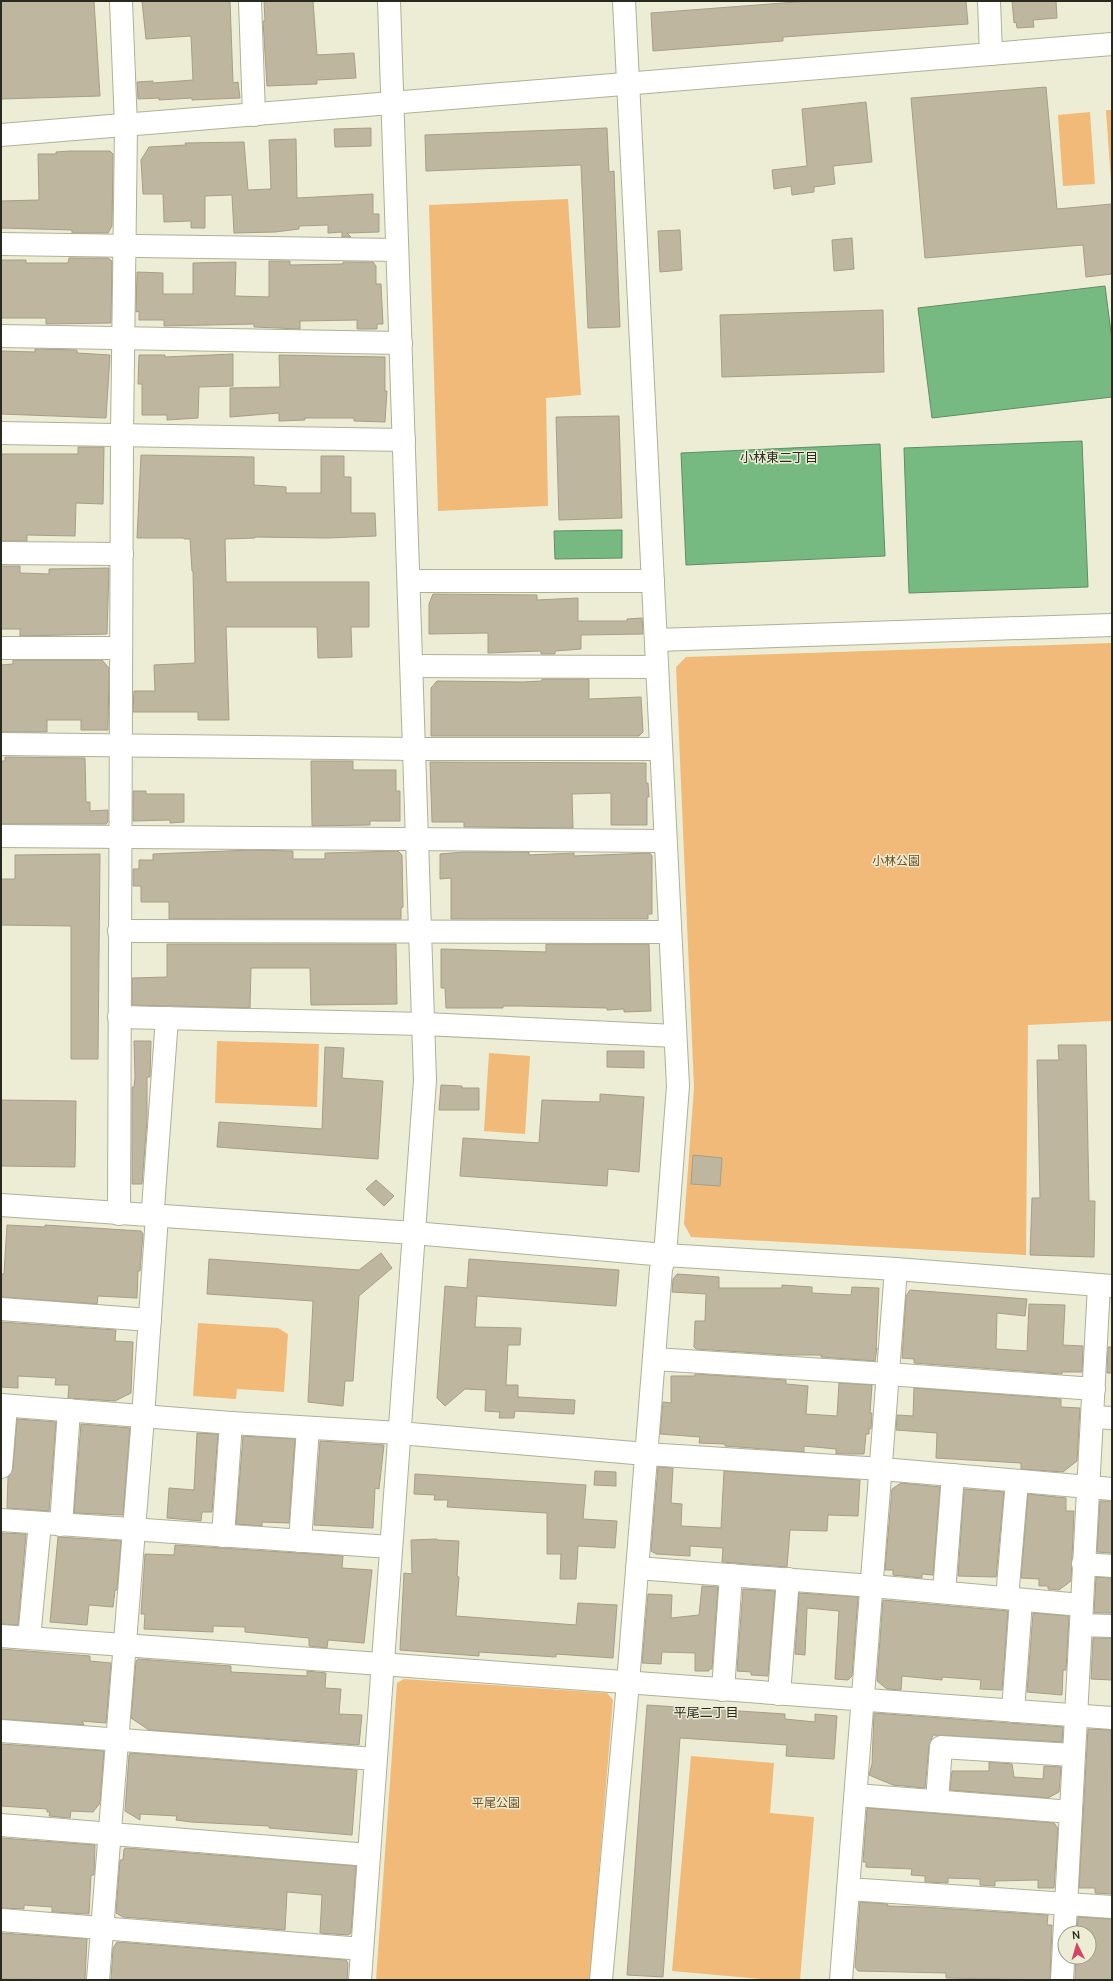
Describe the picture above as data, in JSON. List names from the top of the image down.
{
  "districts": ["小林東二丁目", "平尾二丁目"],
  "parks": ["小林公園", "平尾公園"],
  "north": "top"
}
